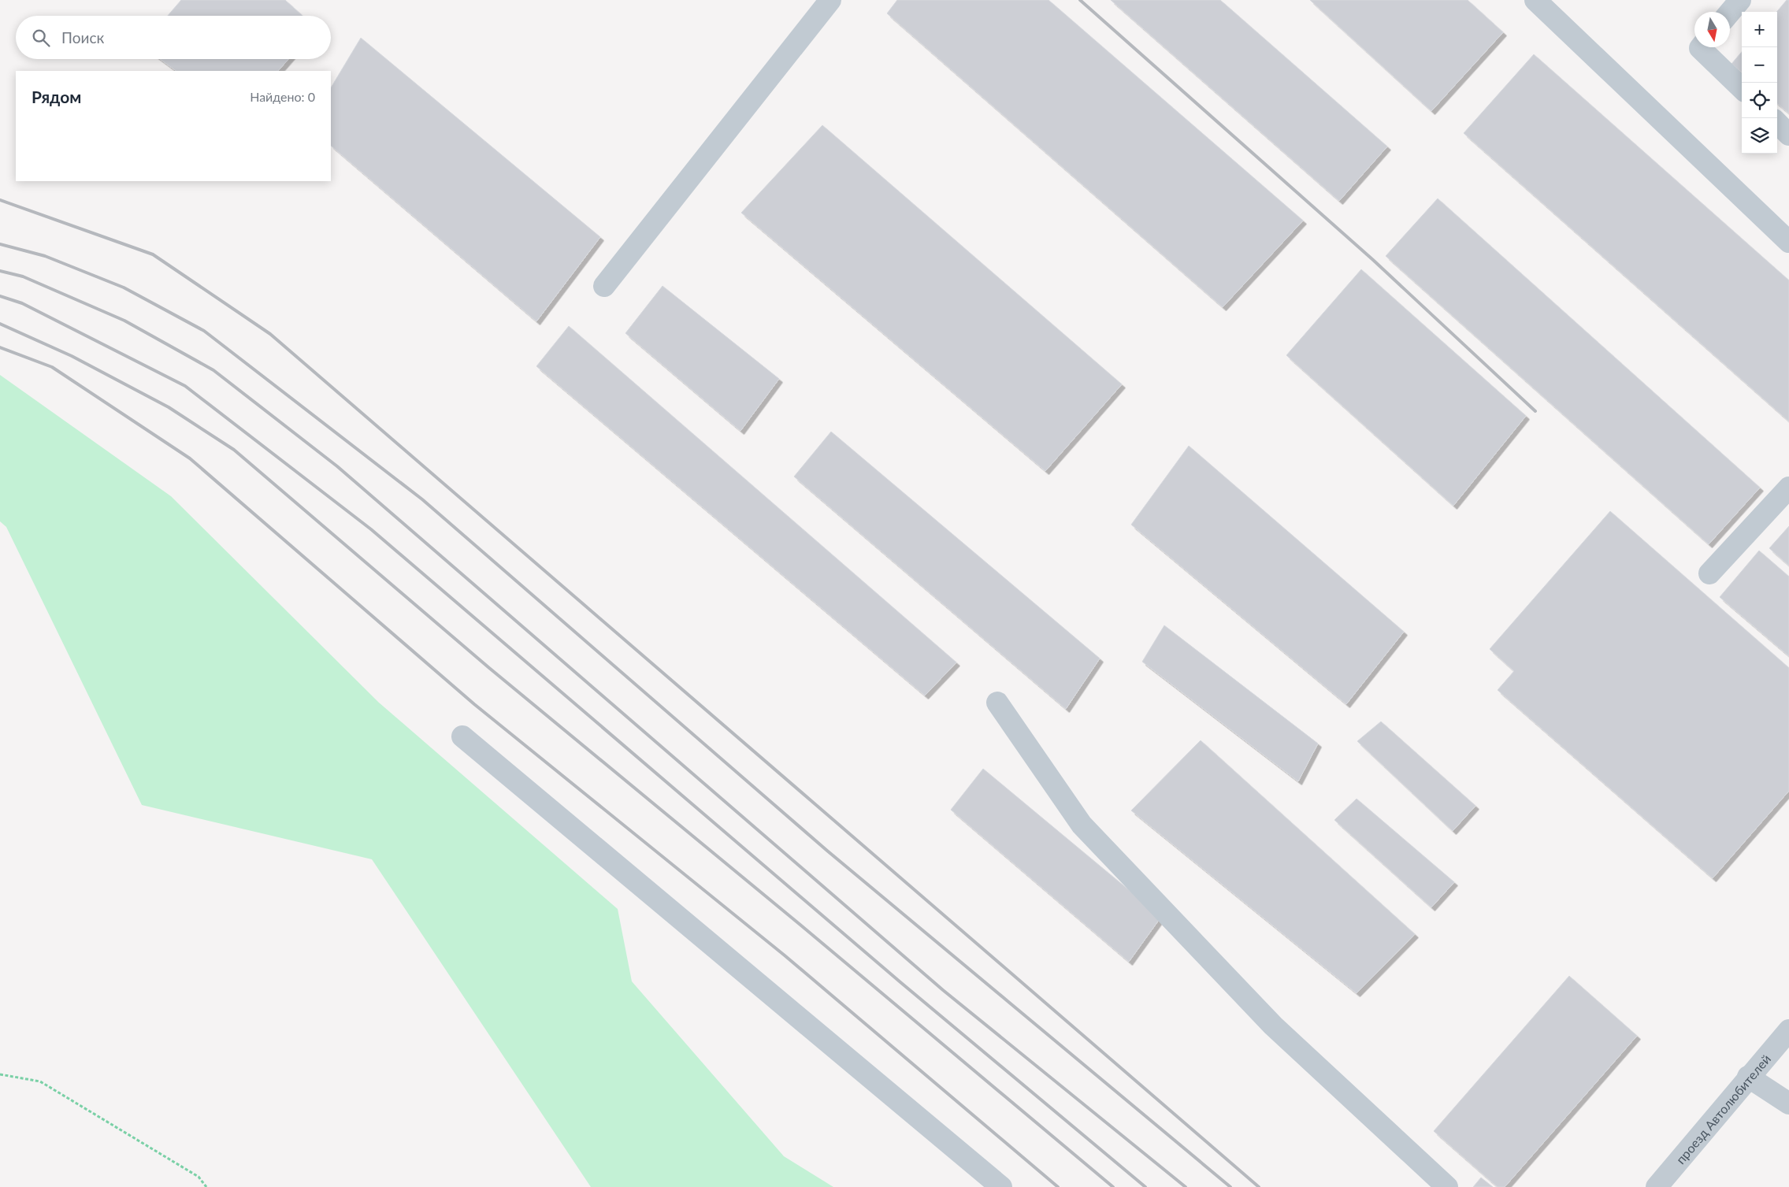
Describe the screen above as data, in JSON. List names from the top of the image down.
{
  "streets": {
    "street": ["проезд Автолюбителей"]
  },
  "north": "bottom",
  "page": {
    "map_buttons": ["+", "−"],
    "search": "Поиск",
    "heading": ["Рядом", "Найдено: 0"]
  }
}
